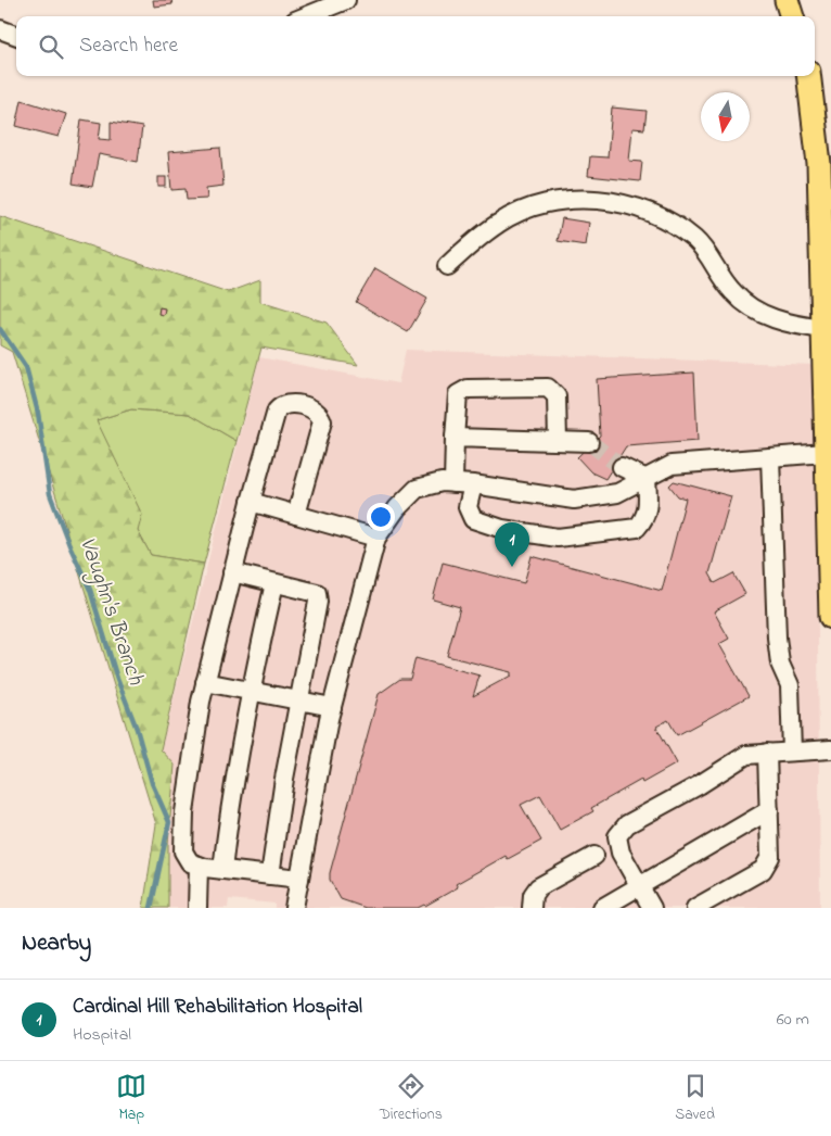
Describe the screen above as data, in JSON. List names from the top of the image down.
{
  "water": ["Vaughn's Branch"],
  "north": "bottom",
  "page": {
    "search": "Search here",
    "pins": "1",
    "heading": "Nearby",
    "list": [
      {
        "mark": "1",
        "name": "Cardinal Hill Rehabilitation Hospital",
        "note": "Hospital",
        "value": "60 m"
      }
    ],
    "nav": ["Map", "Directions", "Saved"]
  }
}
